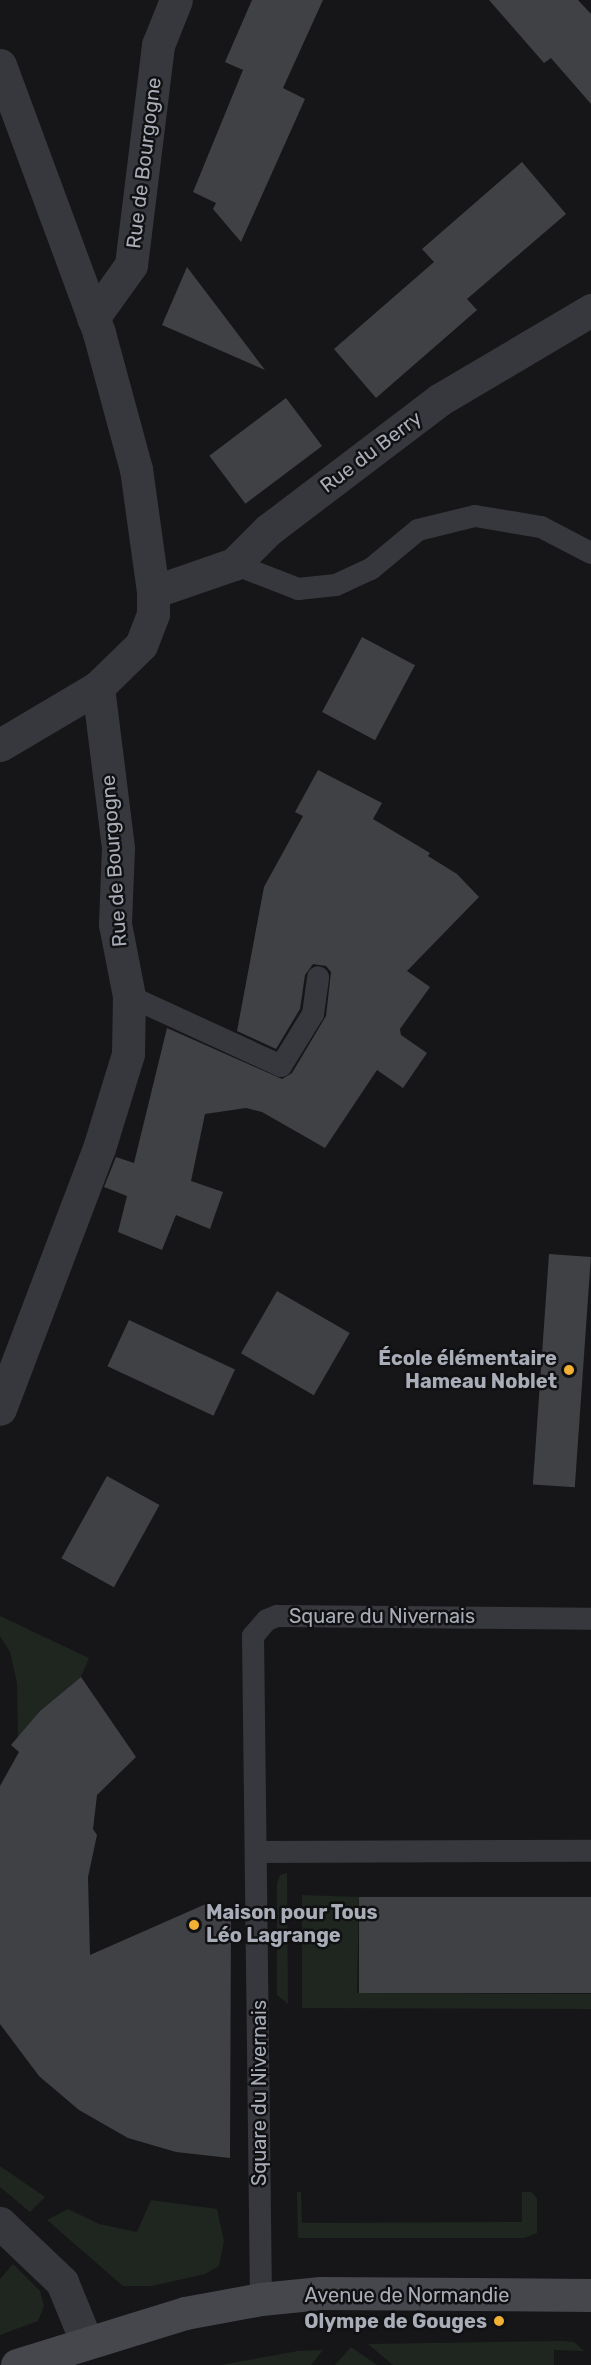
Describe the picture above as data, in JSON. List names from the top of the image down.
{
  "streets": {
    "main road": ["Avenue de Normandie"],
    "street": ["Rue de Bourgogne", "Rue du Berry"],
    "lane": ["Square du Nivernais"]
  },
  "crossings": [
    ["Square du Nivernais", "Avenue de Normandie"]
  ],
  "places": ["École élémentaire Hameau Noblet", "Maison pour Tous Léo Lagrange", "Olympe de Gouges"]
}
